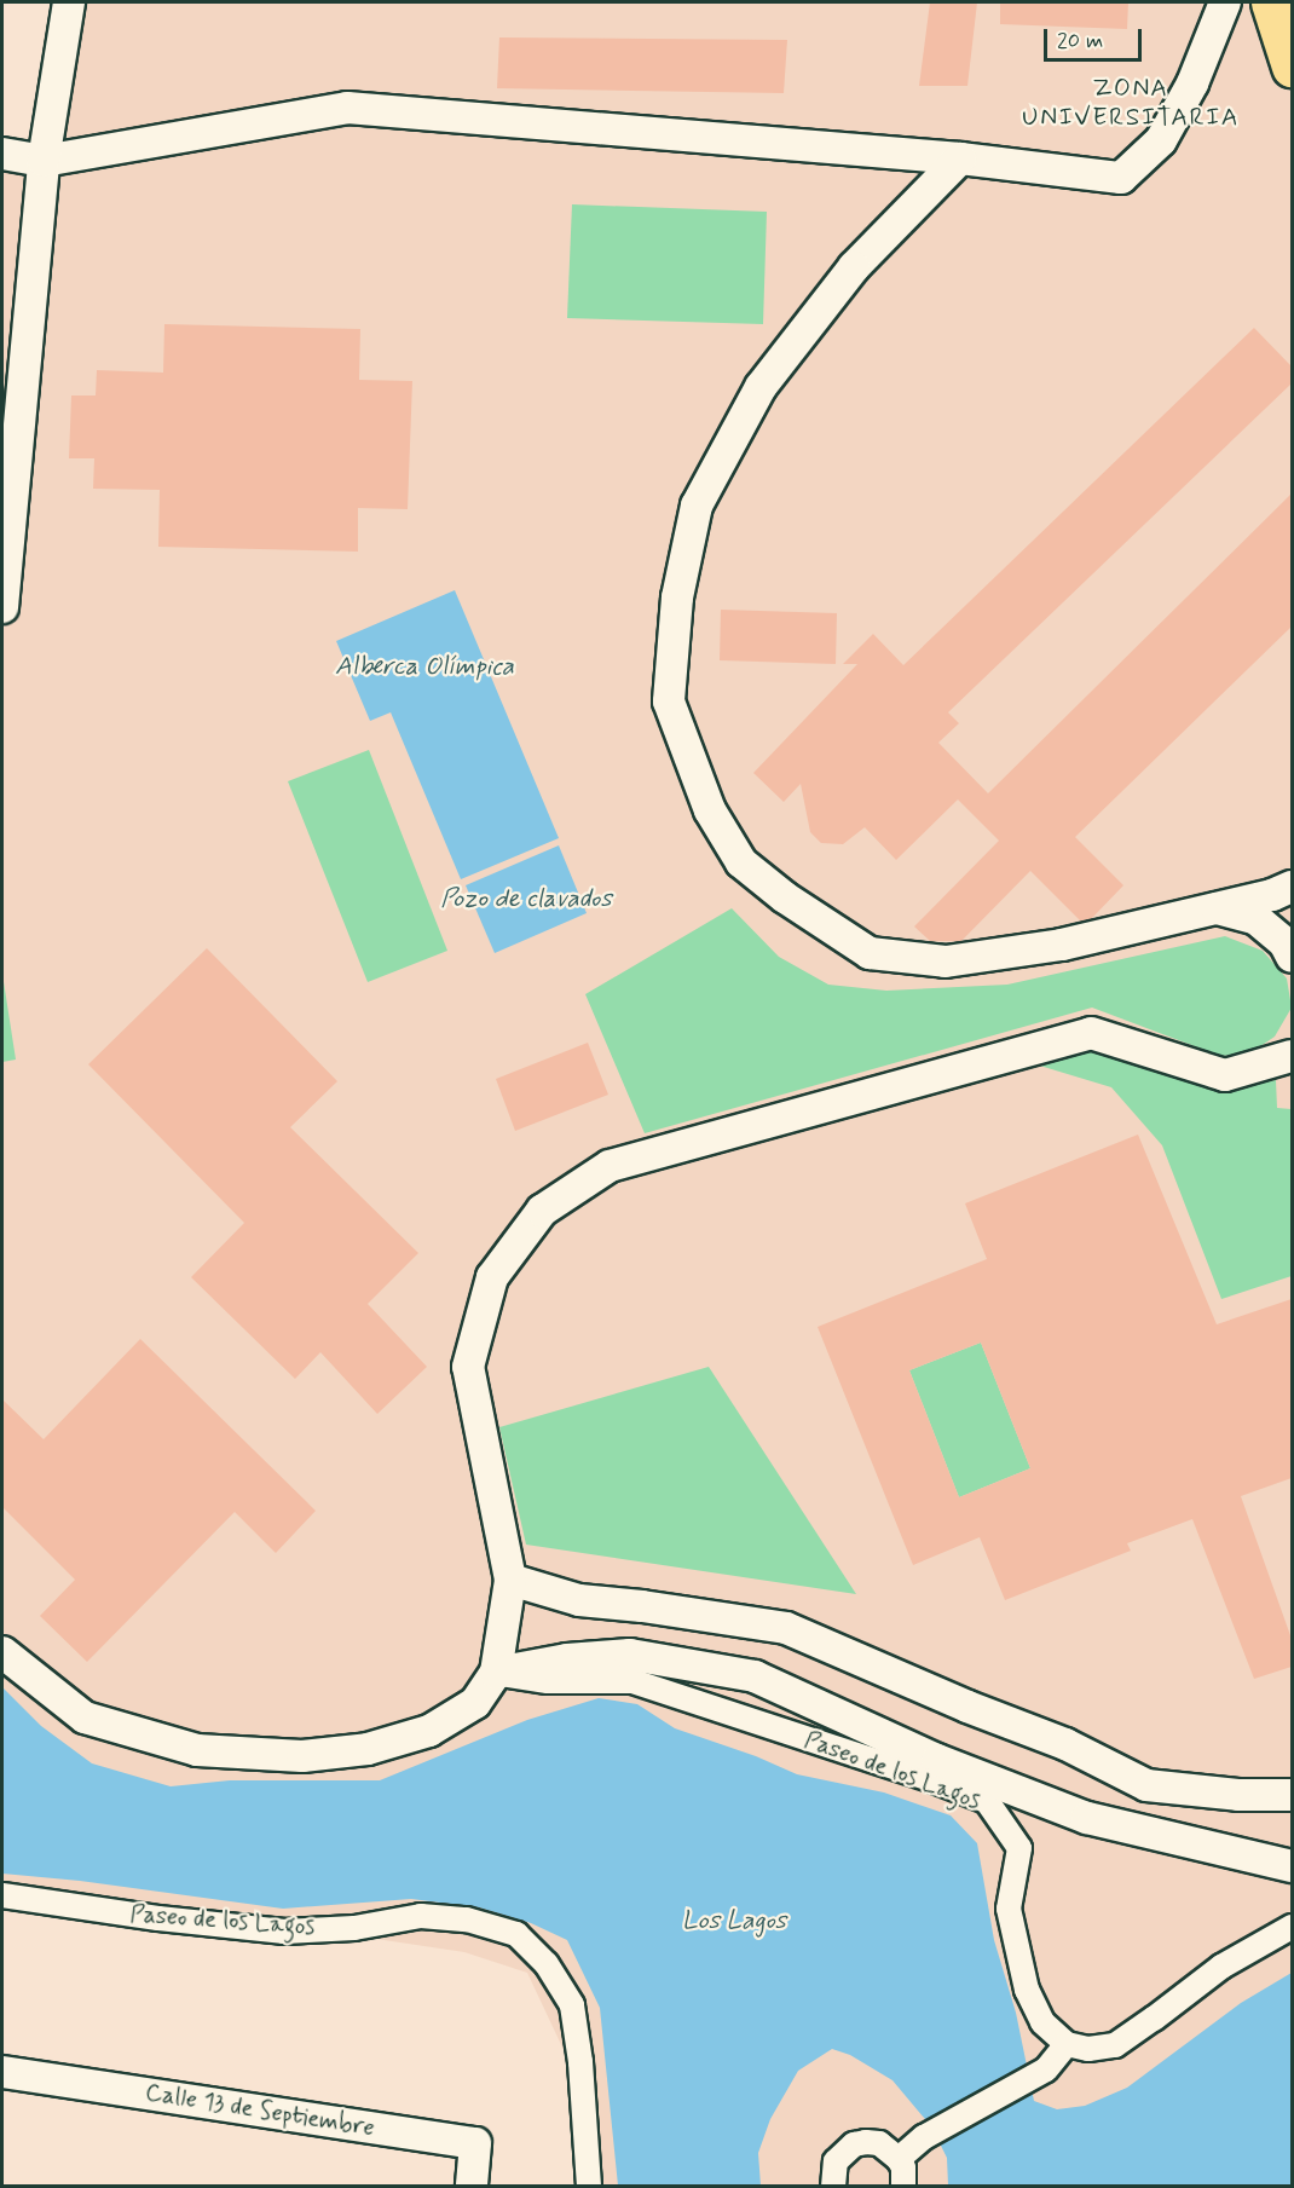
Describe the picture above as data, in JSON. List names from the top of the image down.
{
  "streets": {
    "street": ["Paseo de los Lagos", "Calle 13 de Septiembre"]
  },
  "districts": ["ZONA UNIVERSITARIA"],
  "water": ["Alberca Olímpica", "Pozo de clavados", "Los Lagos"],
  "scale_bar": "20 m"
}
